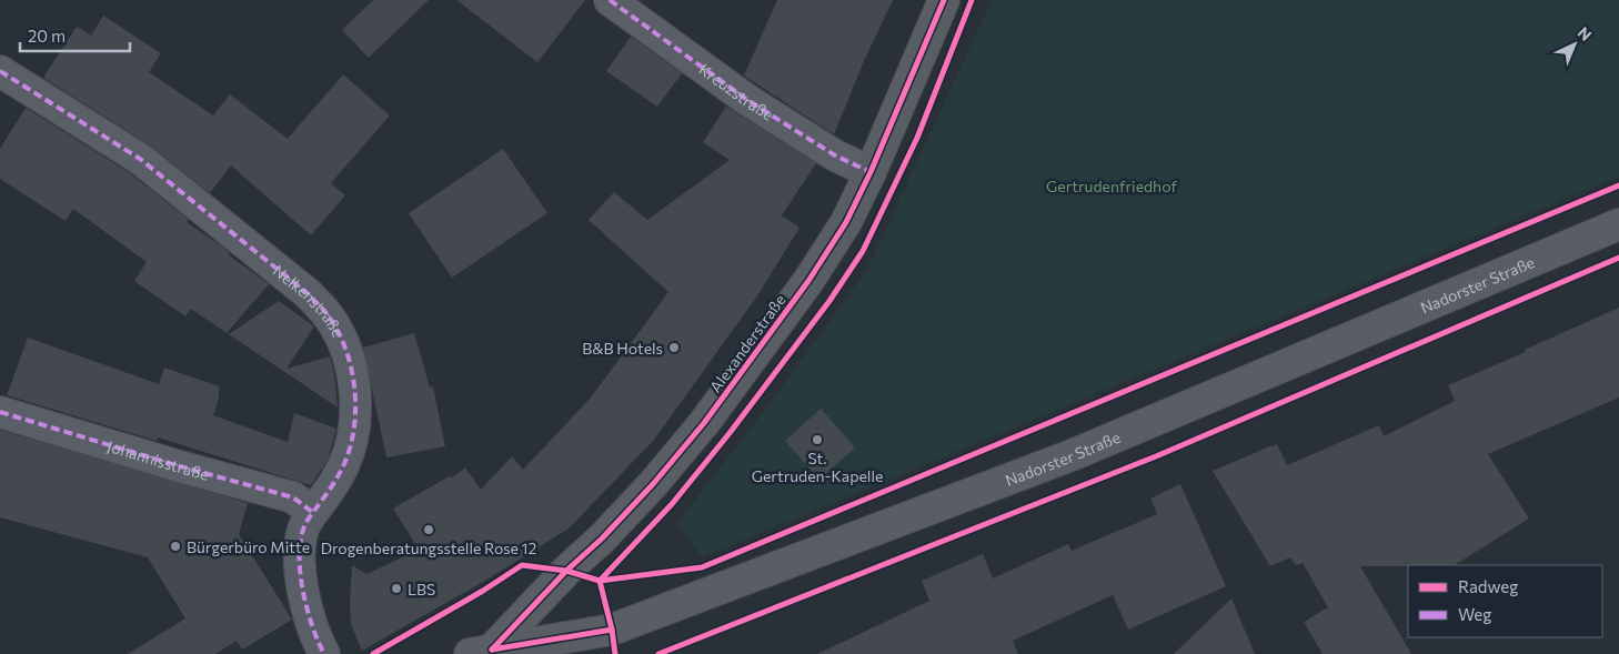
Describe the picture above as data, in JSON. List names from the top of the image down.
{
  "streets": {
    "street": [
      "Kreuzstraße",
      "Nadorster Straße",
      "Nelkenstraße",
      "Alexanderstraße",
      "Johannisstraße"
    ]
  },
  "crossings": [
    ["Kreuzstraße", "Alexanderstraße"],
    ["Nadorster Straße", "Alexanderstraße"],
    ["Nelkenstraße", "Johannisstraße"]
  ],
  "parks": ["Gertrudenfriedhof"],
  "places": [
    "B&B Hotels",
    "St. Gertruden-Kapelle",
    "Drogenberatungsstelle Rose 12",
    "Bürgerbüro Mitte",
    "LBS"
  ],
  "legend": ["Radweg", "Weg"],
  "scale_bar": "20 m",
  "north": "top right"
}
